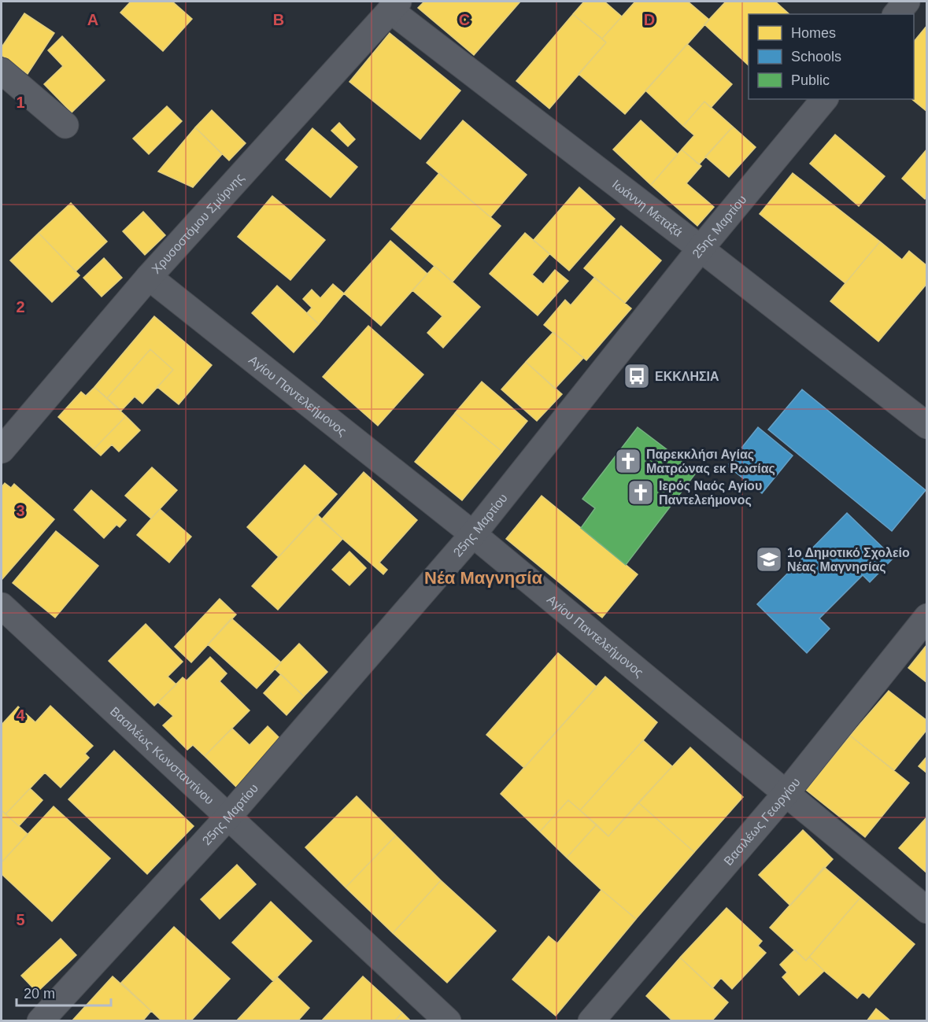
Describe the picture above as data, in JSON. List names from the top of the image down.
{
  "streets": {
    "street": [
      "Ιωάννη Μεταξά",
      "Χρυσοστόμου Σμύρνης",
      "25ης Μαρτίου",
      "Αγίου Παντελεήμονος",
      "Βασιλέως Κωνσταντίνου",
      "Βασιλέως Γεωργίου"
    ]
  },
  "crossings": [
    ["Ιωάννη Μεταξά", "Χρυσοστόμου Σμύρνης"],
    ["Ιωάννη Μεταξά", "25ης Μαρτίου"],
    ["Χρυσοστόμου Σμύρνης", "Αγίου Παντελεήμονος"],
    ["25ης Μαρτίου", "Αγίου Παντελεήμονος"],
    ["25ης Μαρτίου", "Βασιλέως Κωνσταντίνου"],
    ["Αγίου Παντελεήμονος", "Βασιλέως Γεωργίου"]
  ],
  "districts": ["Νέα Μαγνησία"],
  "places": {
    "bus stop": ["ΕΚΚΛΗΣΙΑ"],
    "church": ["Παρεκκλήσι Αγίας Ματρώνας εκ Ρωσίας", "Ιερός Ναός Αγίου Παντελεήμονος"],
    "school or university": ["1ο Δημοτικό Σχολείο Νέας Μαγνησίας"]
  },
  "legend": ["Homes", "Schools", "Public"],
  "scale_bar": "20 m",
  "grid": {
    "columns": [
      "A",
      "B",
      "C",
      "D"
    ],
    "rows": [
      "1",
      "2",
      "3",
      "4",
      "5"
    ]
  }
}
